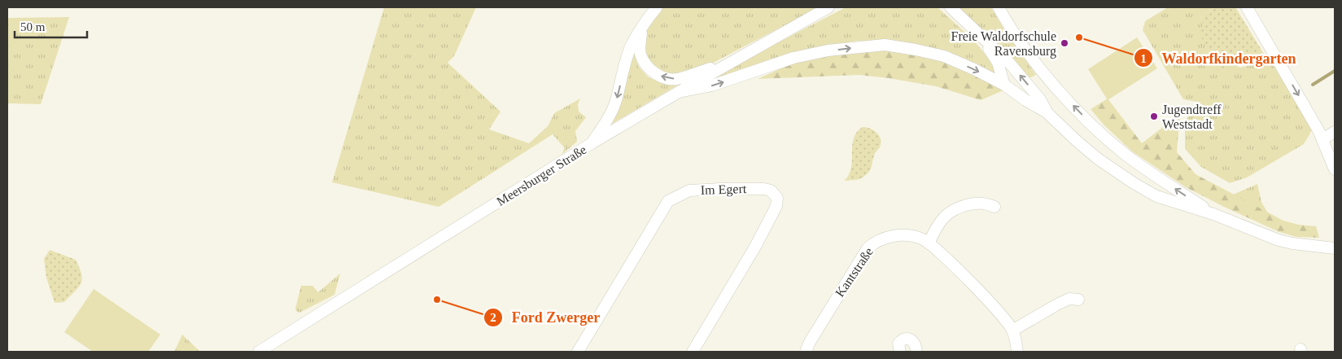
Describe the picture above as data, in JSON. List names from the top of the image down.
{
  "streets": {
    "street": ["Meersburger Straße", "Im Egert", "Kantstraße"]
  },
  "places": [
    "Waldorfkindergarten",
    "Freie Waldorfschule Ravensburg",
    "Jugendtreff Weststadt",
    "Ford Zwerger"
  ],
  "scale_bar": "50 m"
}
